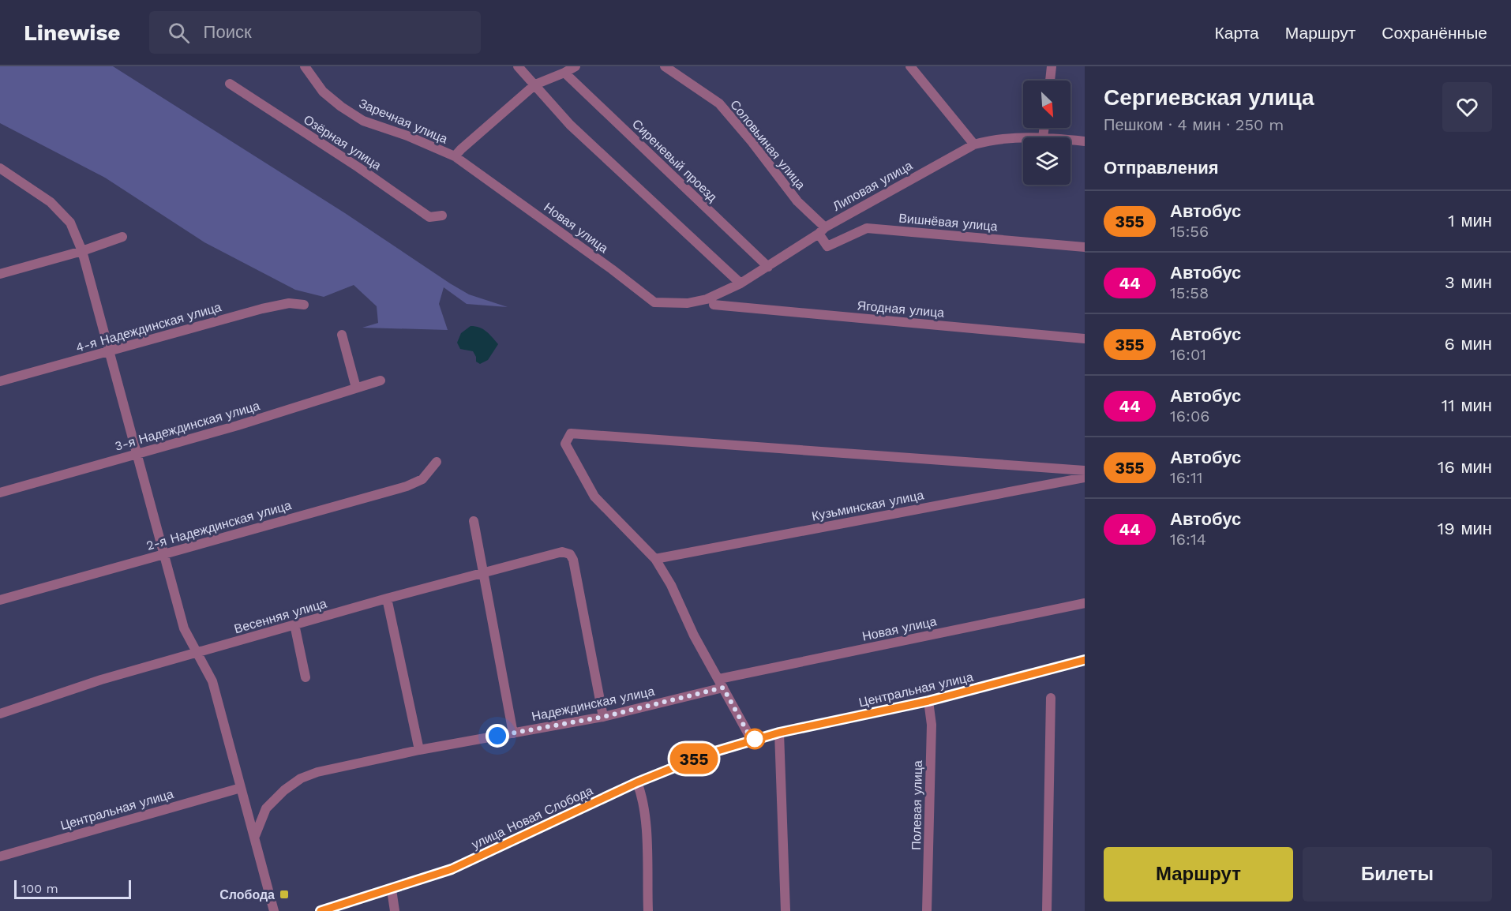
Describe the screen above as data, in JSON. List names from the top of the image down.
{
  "streets": {
    "street": [
      "Заречная улица",
      "Озёрная улица",
      "Соловьиная улица",
      "Сиреневый проезд",
      "Липовая улица",
      "Вишнёвая улица",
      "Новая улица",
      "Ягодная улица",
      "4-я Надеждинская улица",
      "3-я Надеждинская улица",
      "Кузьминская улица",
      "2-я Надеждинская улица",
      "Весенняя улица",
      "Центральная улица",
      "Надеждинская улица",
      "Полевая улица",
      "улица Новая Слобода"
    ]
  },
  "crossings": [
    ["Заречная улица", "Новая улица"],
    ["Соловьиная улица", "Липовая улица"],
    ["Соловьиная улица", "Вишнёвая улица"],
    ["Сиреневый проезд", "Липовая улица"],
    ["Липовая улица", "Вишнёвая улица"],
    ["Липовая улица", "Новая улица"],
    ["Новая улица", "Надеждинская улица"],
    ["Весенняя улица", "Надеждинская улица"],
    ["Центральная улица", "Полевая улица"],
    ["Центральная улица", "улица Новая Слобода"]
  ],
  "places": {
    "transit": ["Слобода"]
  },
  "lines": ["bus line 355"],
  "scale_bar": "100 m",
  "north": "bottom right",
  "page": {
    "header": "Linewise",
    "search": "Поиск",
    "nav": ["Карта", "Маршрут", "Сохранённые"],
    "on_map": "355",
    "heading": [
      ["Сергиевская улица", "Пешком · 4 мин · 250 m"],
      "Отправления"
    ],
    "list": [
      {
        "mark": "355",
        "name": "Автобус",
        "note": "15:56",
        "value": "1 мин"
      },
      {
        "mark": "44",
        "name": "Автобус",
        "note": "15:58",
        "value": "3 мин"
      },
      {
        "mark": "355",
        "name": "Автобус",
        "note": "16:01",
        "value": "6 мин"
      },
      {
        "mark": "44",
        "name": "Автобус",
        "note": "16:06",
        "value": "11 мин"
      },
      {
        "mark": "355",
        "name": "Автобус",
        "note": "16:11",
        "value": "16 мин"
      },
      {
        "mark": "44",
        "name": "Автобус",
        "note": "16:14",
        "value": "19 мин"
      }
    ],
    "buttons": ["Маршрут", "Билеты"],
    "scale": "100 m"
  }
}
